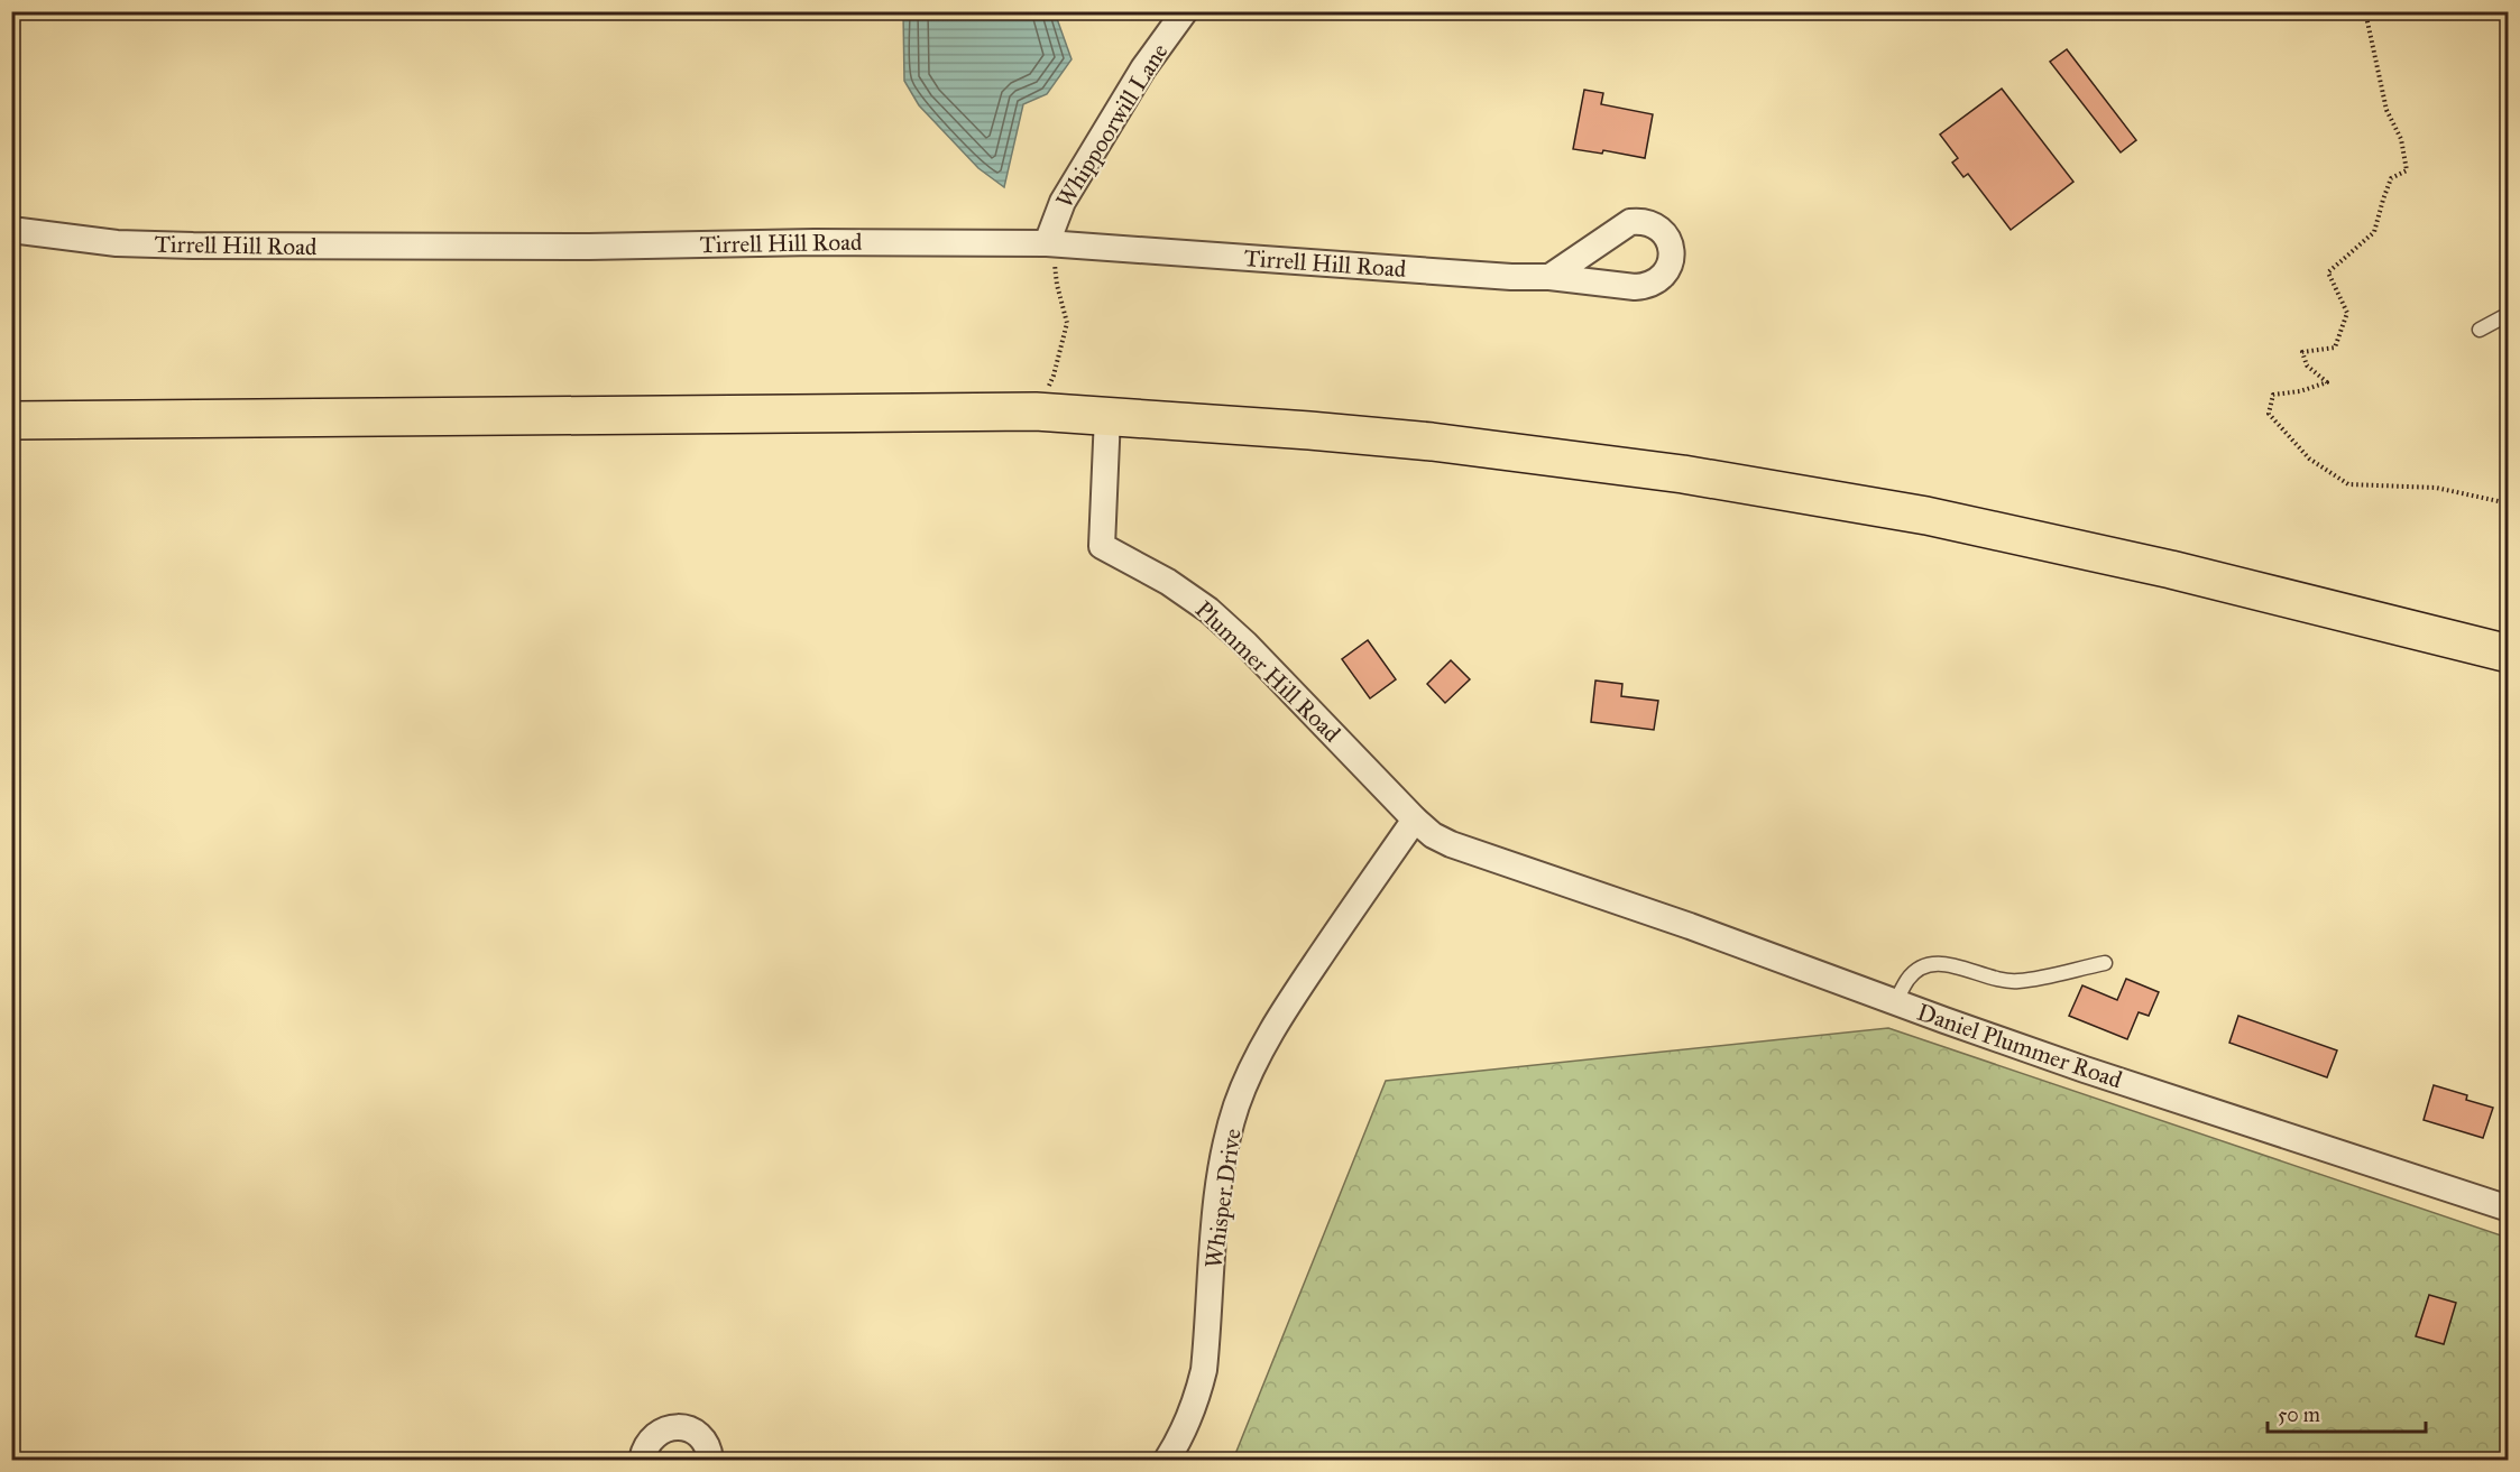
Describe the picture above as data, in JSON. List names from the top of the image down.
{
  "streets": {
    "street": [
      "Whippoorwill Lane",
      "Tirrell Hill Road",
      "Plummer Hill Road",
      "Daniel Plummer Road",
      "Whisper Drive"
    ]
  },
  "crossings": [
    ["Whippoorwill Lane", "Tirrell Hill Road"],
    ["Plummer Hill Road", "Daniel Plummer Road"],
    ["Plummer Hill Road", "Whisper Drive"]
  ],
  "scale_bar": "50 m"
}
